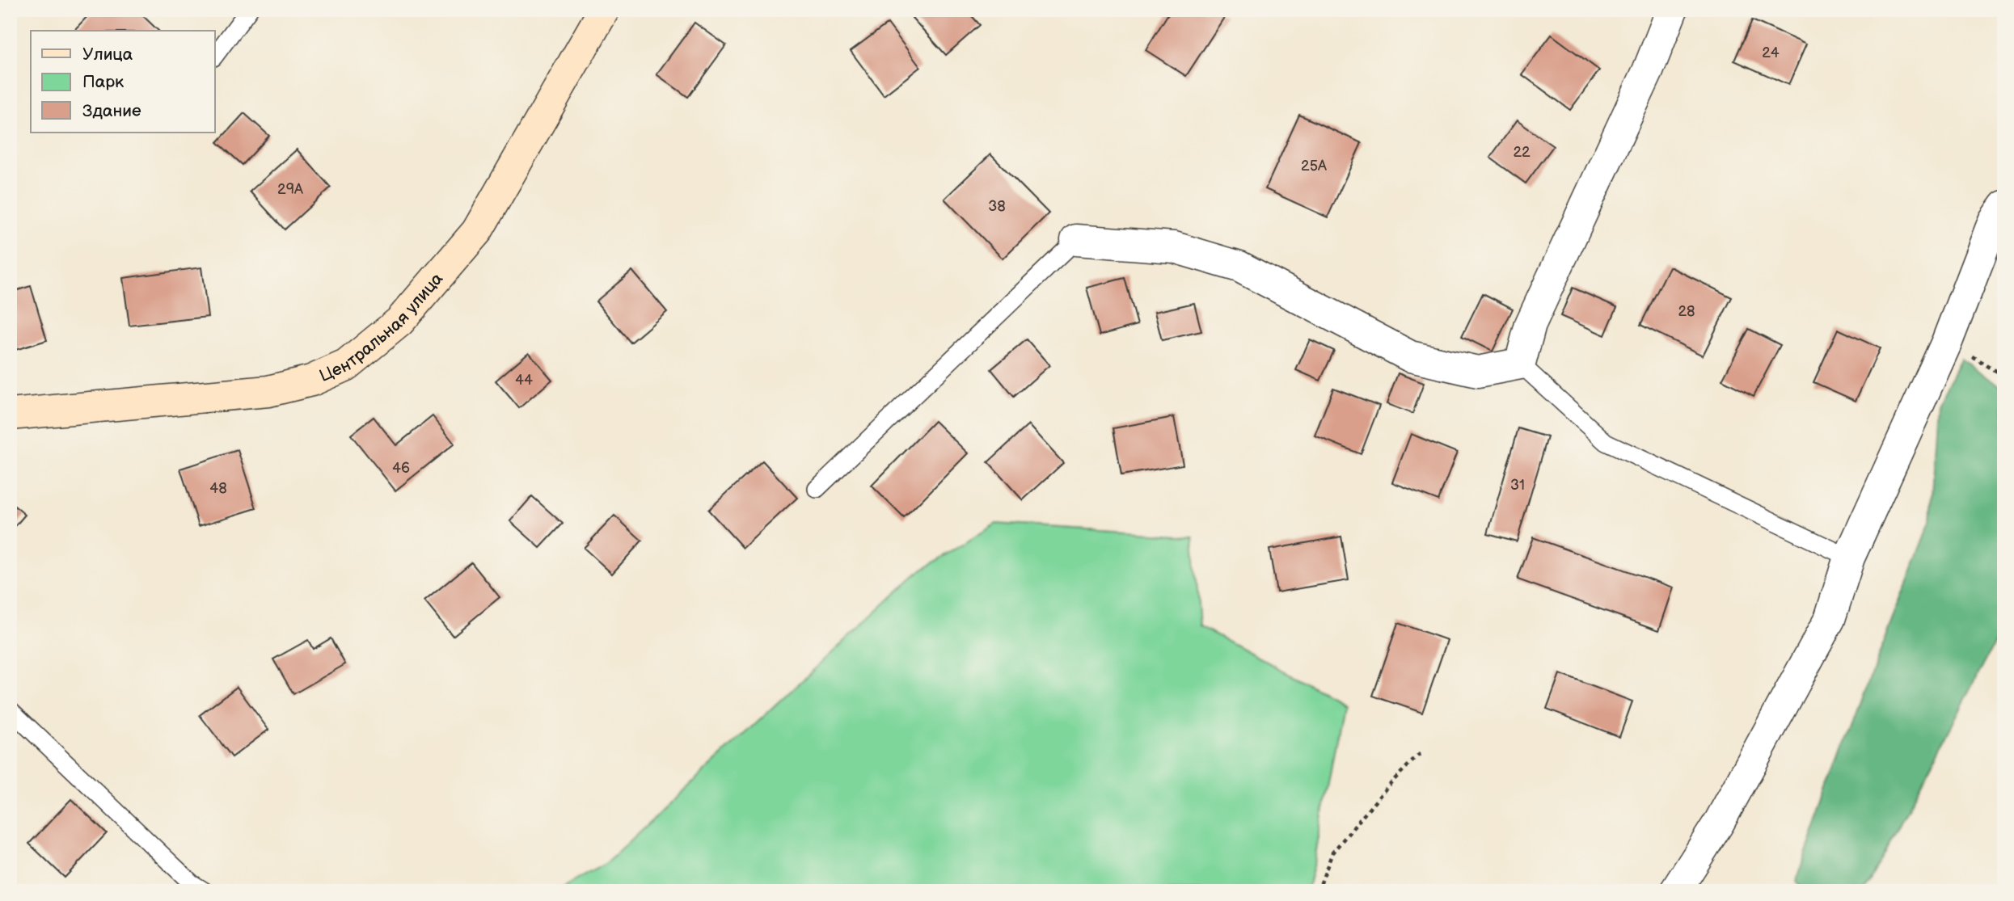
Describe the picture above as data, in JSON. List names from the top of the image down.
{
  "streets": {
    "street": ["Центральная улица"]
  },
  "house_numbers": [
    "24",
    "22",
    "25А",
    "29А",
    "38",
    "28",
    "44",
    "46",
    "31",
    "48"
  ],
  "legend": ["Улица", "Парк", "Здание"]
}
